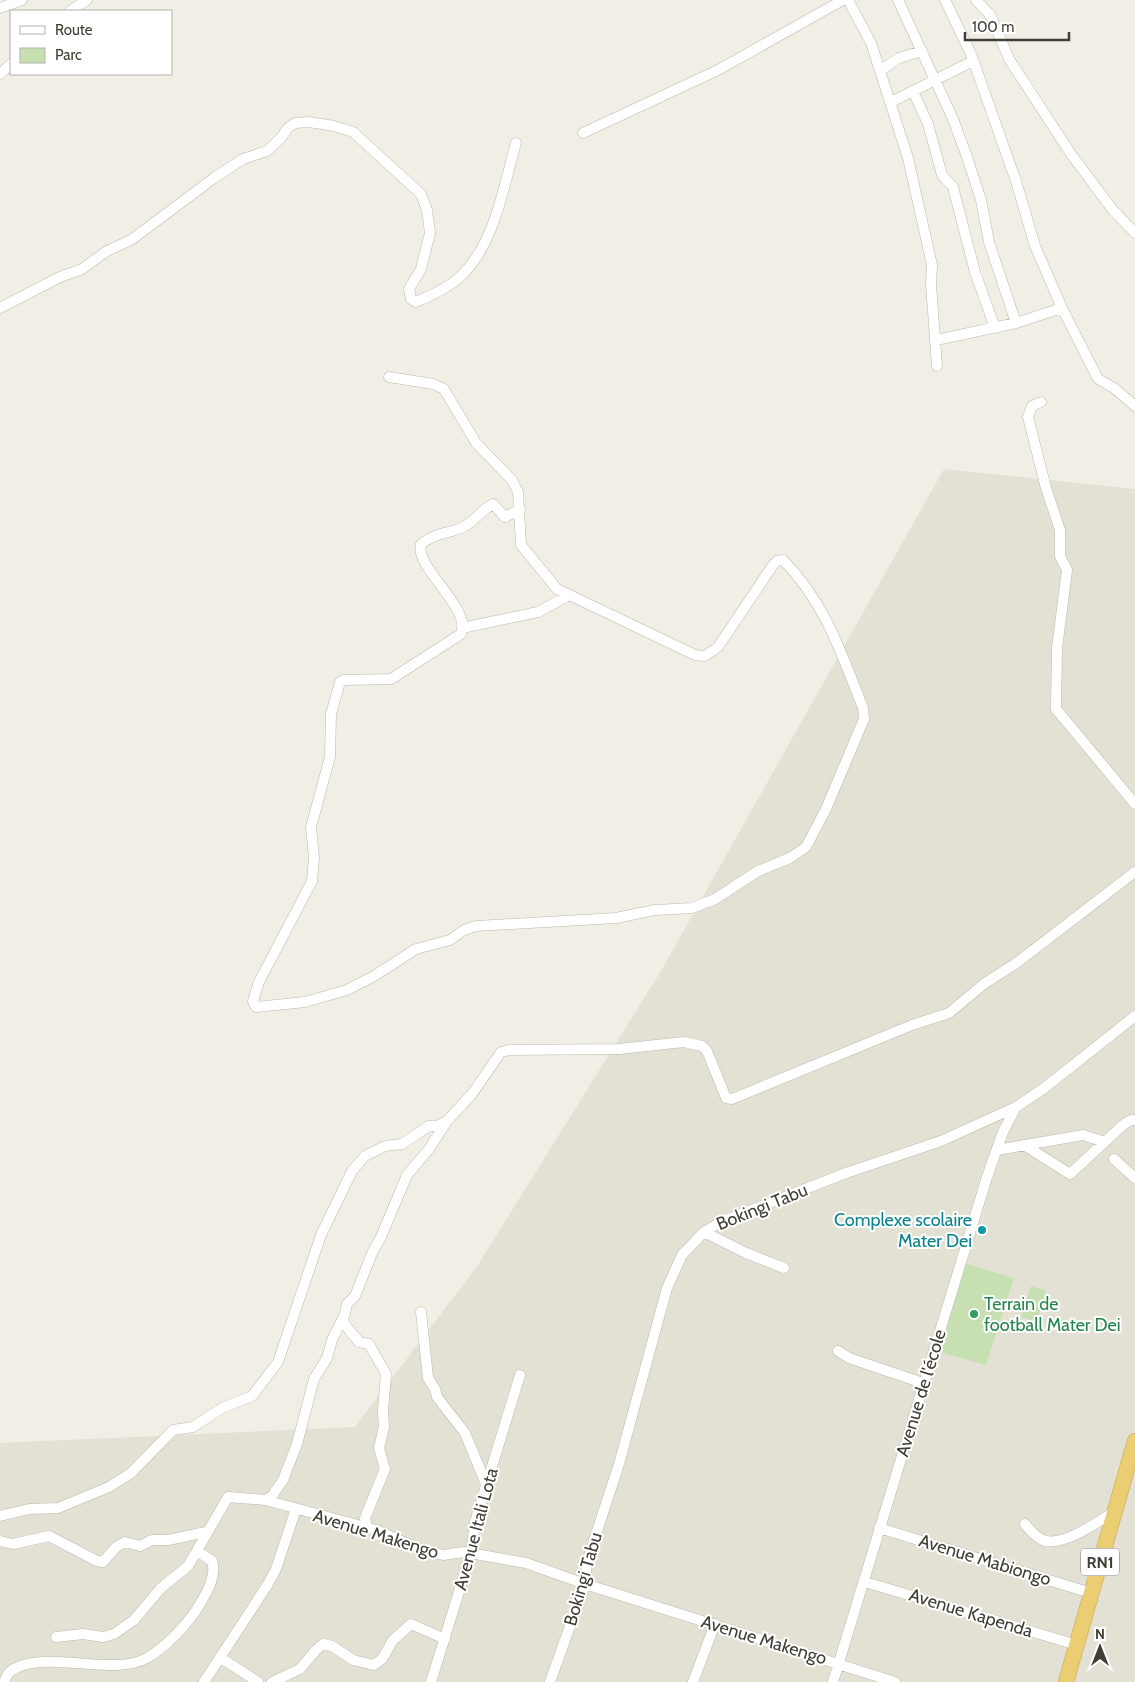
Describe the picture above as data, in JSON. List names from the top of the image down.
{
  "streets": {
    "highway": ["RN1"],
    "street": [
      "Bokingi Tabu",
      "Avenue de l'école",
      "Avenue Itali Lota",
      "Avenue Makengo",
      "Avenue Mabiongo",
      "Avenue Kapenda"
    ]
  },
  "crossings": [
    ["Bokingi Tabu", "Avenue de l'école"],
    ["Bokingi Tabu", "Avenue Makengo"],
    ["Avenue de l'école", "Avenue Makengo"],
    ["Avenue de l'école", "Avenue Mabiongo"],
    ["Avenue de l'école", "Avenue Kapenda"],
    ["Avenue Itali Lota", "Avenue Makengo"],
    ["Avenue Mabiongo", "RN1"],
    ["RN1", "Avenue Kapenda"]
  ],
  "places": ["Complexe scolaire Mater Dei", "Terrain de football Mater Dei"],
  "legend": ["Route", "Parc"],
  "scale_bar": "100 m",
  "north": "top"
}
